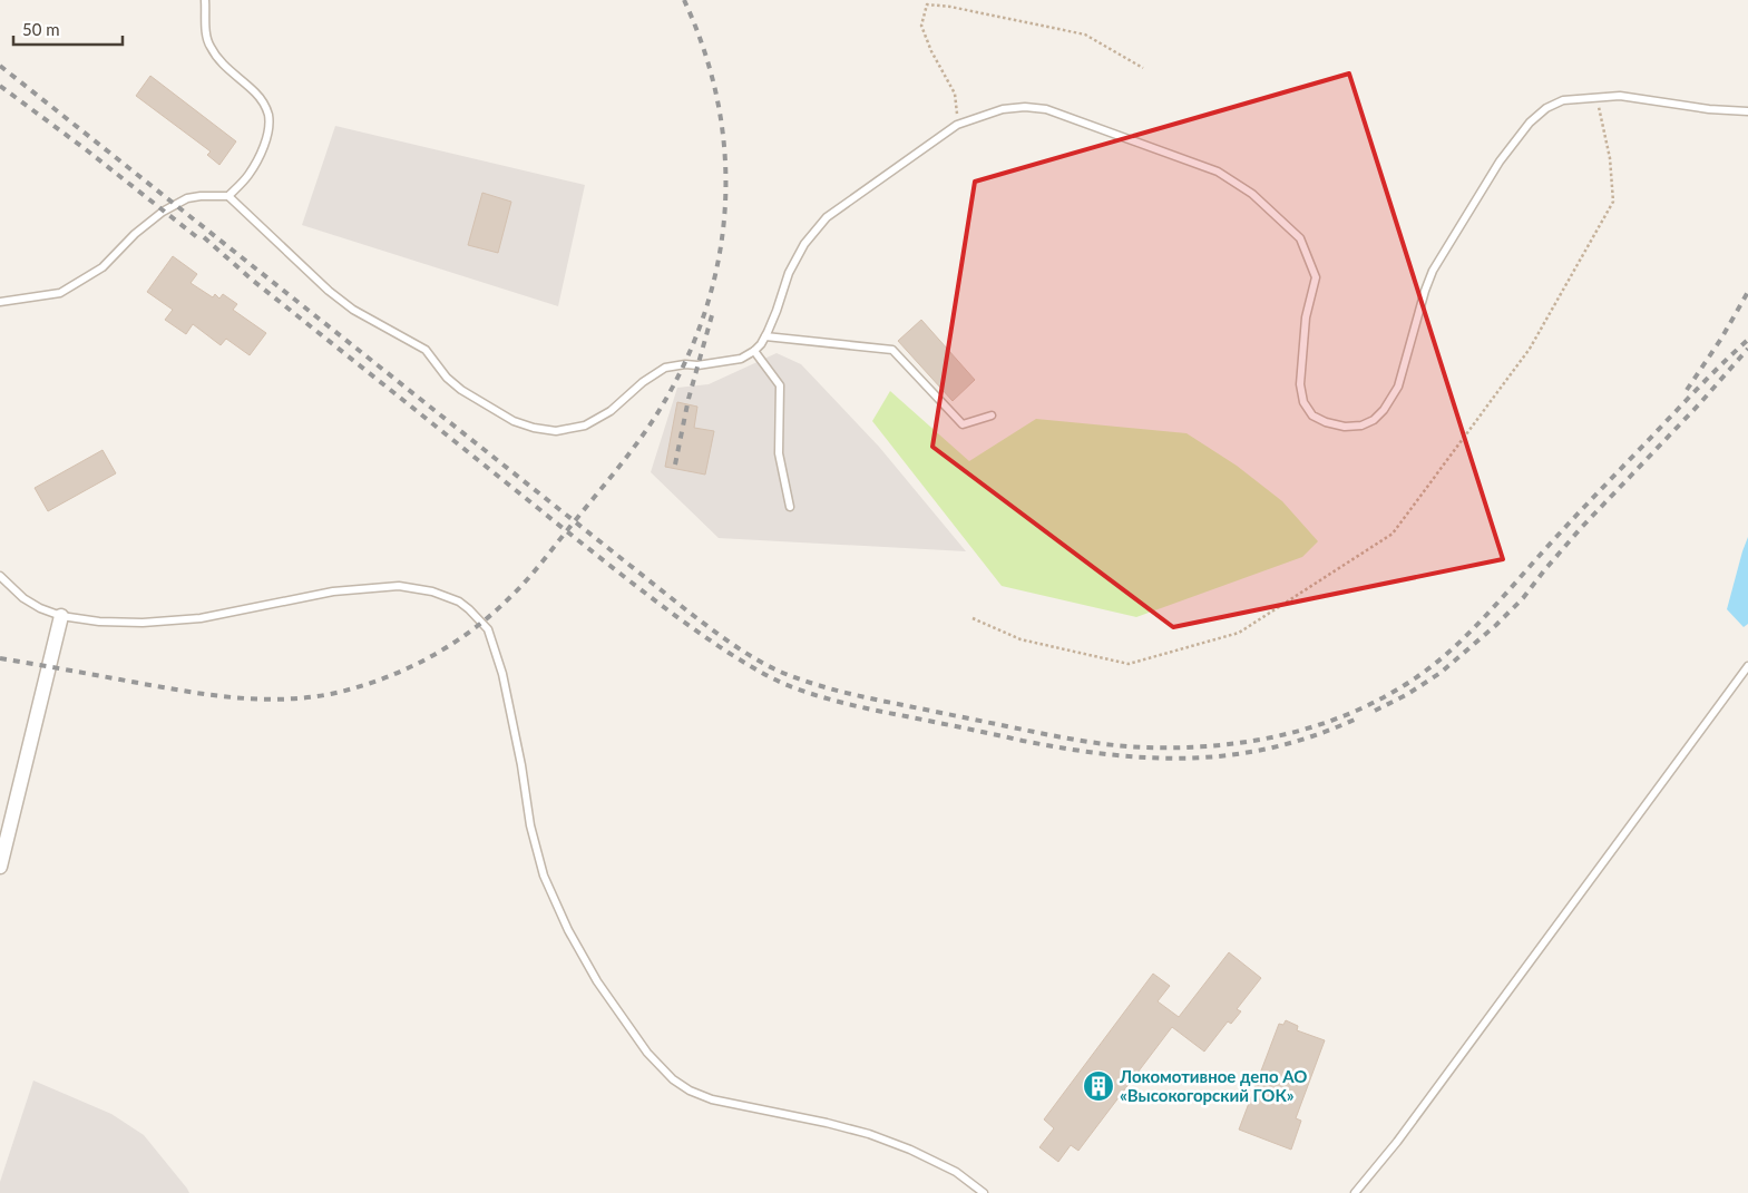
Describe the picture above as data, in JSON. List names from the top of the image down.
{
  "places": {
    "building": ["Локомотивное депо АО «Высокогорский ГОК»"]
  },
  "scale_bar": "50 m"
}
